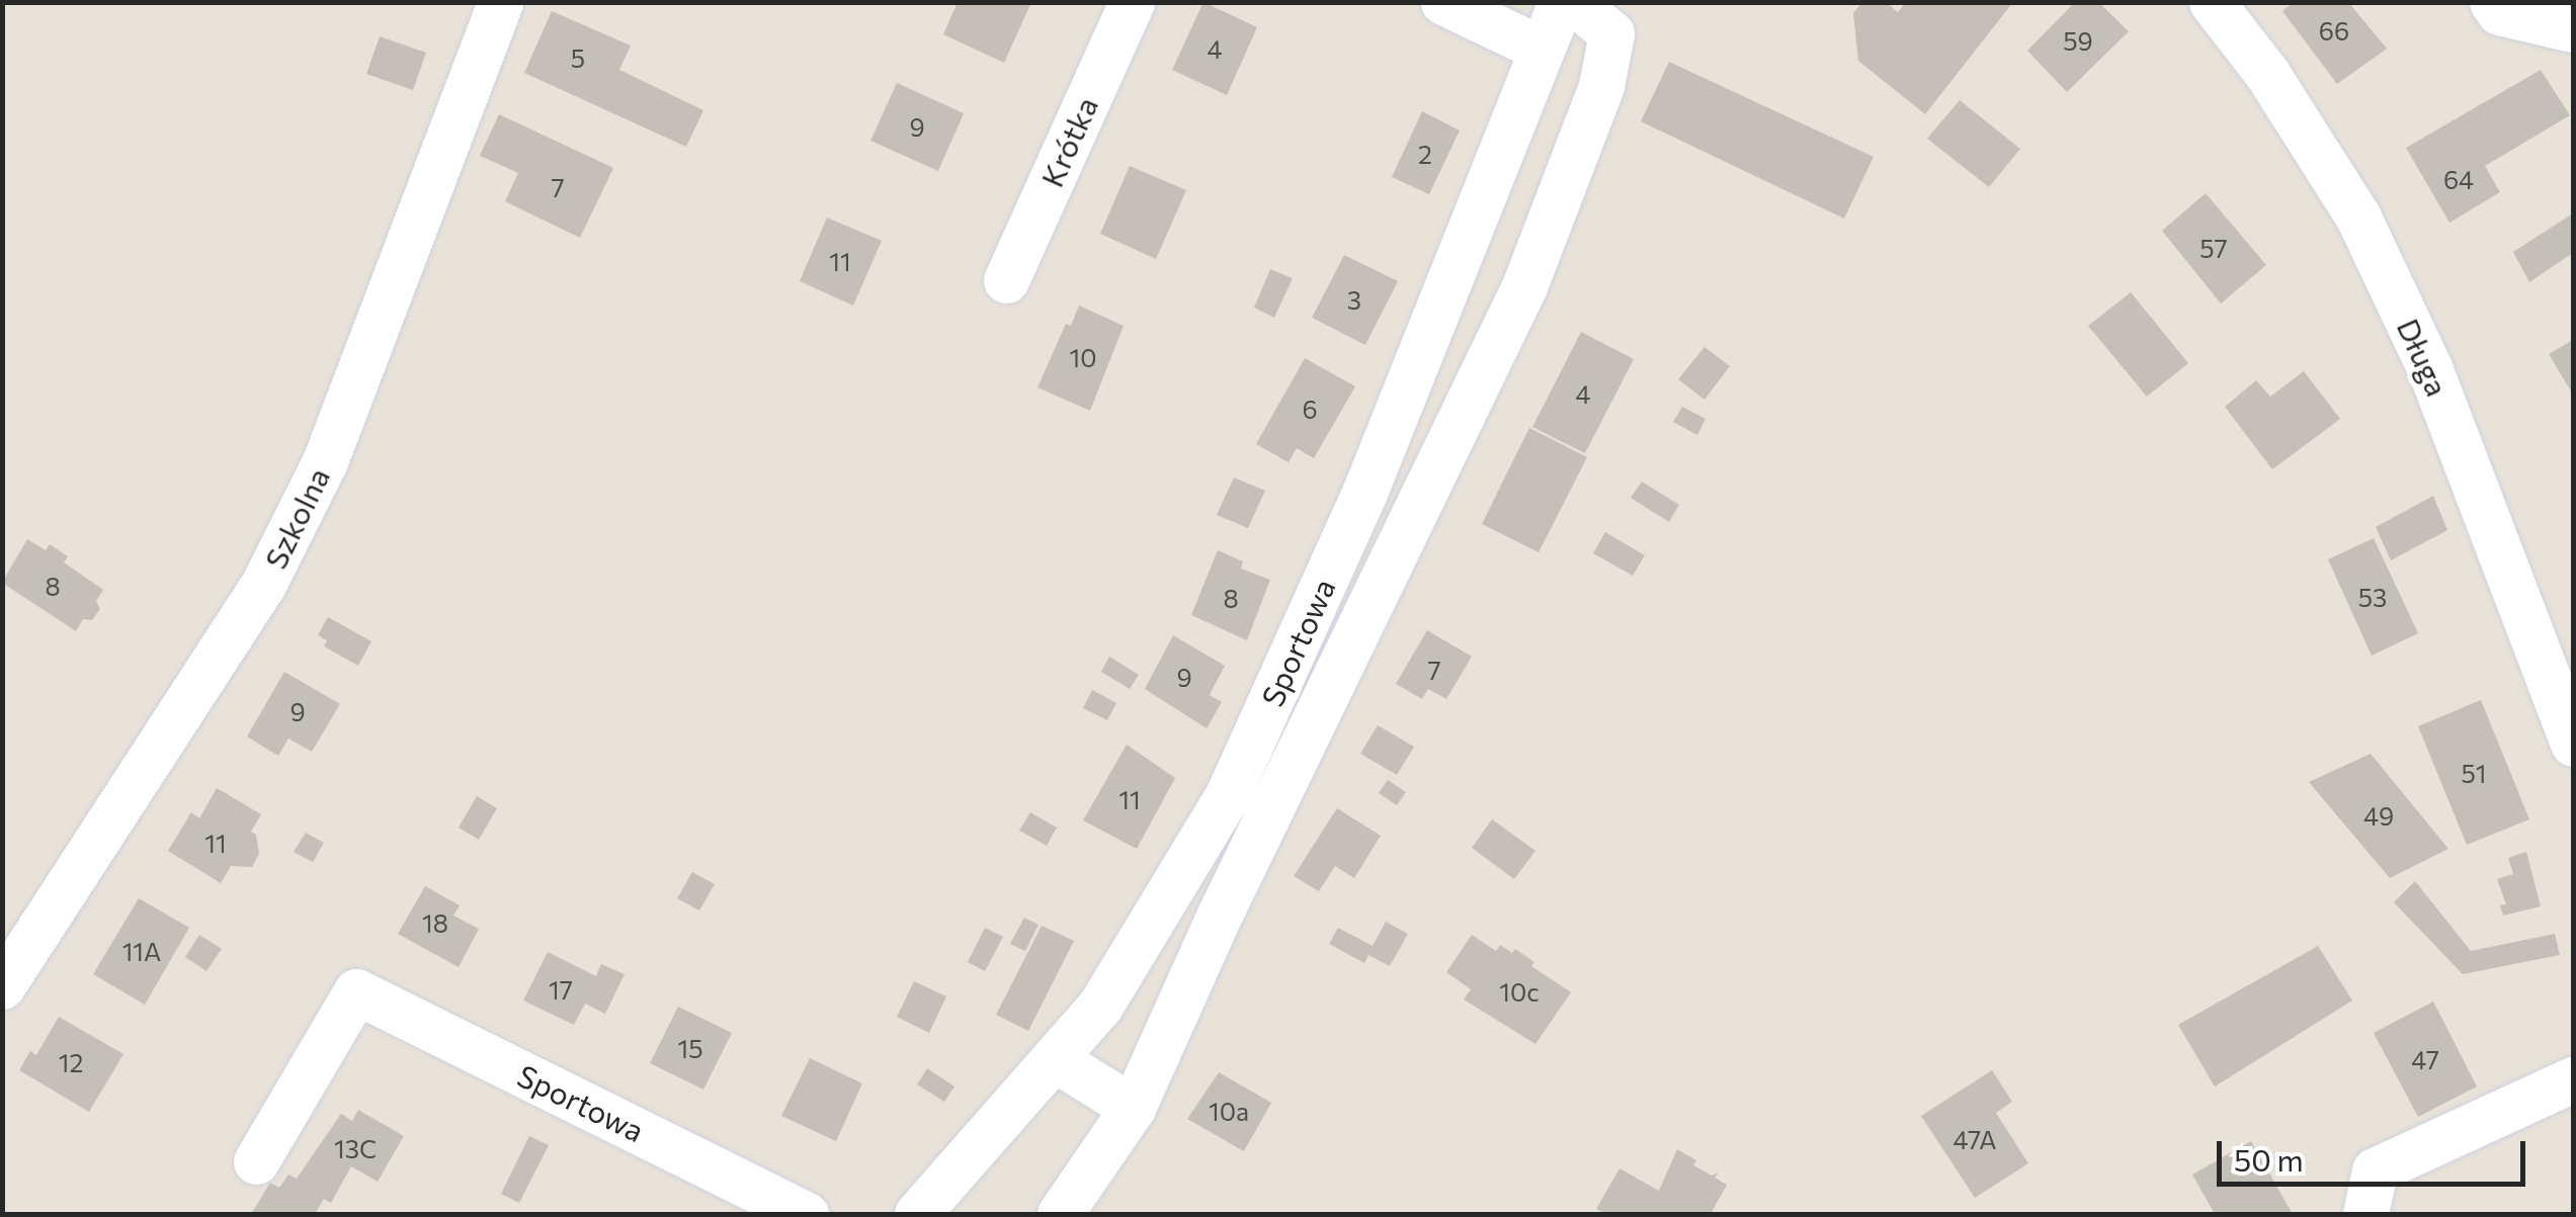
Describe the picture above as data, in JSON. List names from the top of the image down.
{
  "streets": {
    "street": [
      "Krótka",
      "Długa",
      "Szkolna",
      "Sportowa"
    ]
  },
  "house_numbers": [
    "66",
    "59",
    "4",
    "5",
    "9",
    "2",
    "64",
    "7",
    "57",
    "11",
    "3",
    "10",
    "4",
    "6",
    "8",
    "53",
    "8",
    "7",
    "9",
    "9",
    "51",
    "11",
    "49",
    "11",
    "18",
    "11A",
    "17",
    "10c",
    "15",
    "47",
    "12",
    "10a",
    "47A",
    "13C"
  ],
  "scale_bar": "50 m"
}
